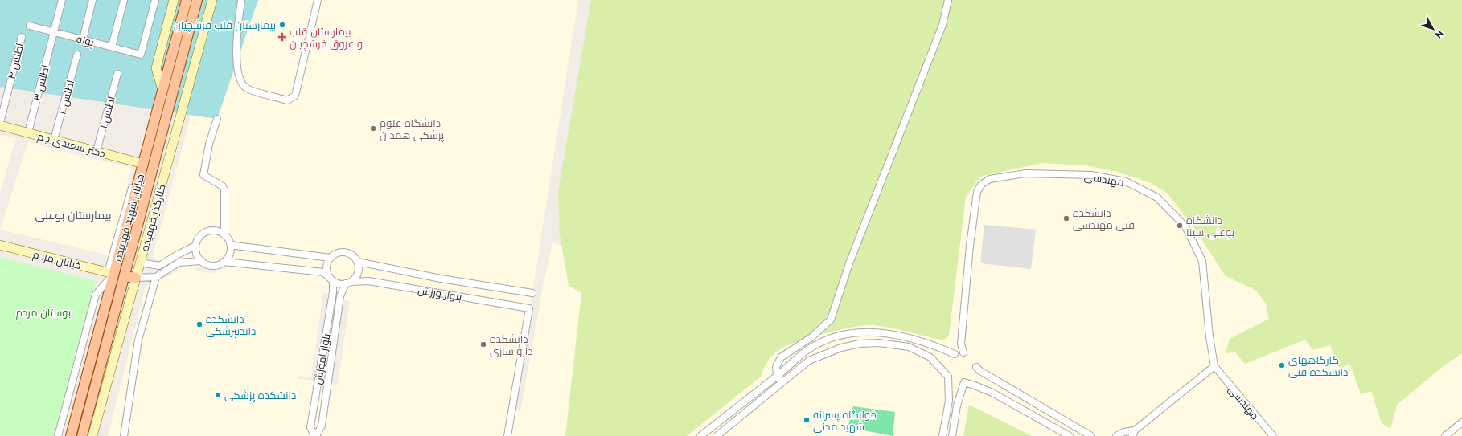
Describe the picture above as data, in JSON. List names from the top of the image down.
{
  "streets": {
    "main road": ["خیابان شهید فهمیده"],
    "street": [
      "پونه",
      "اطلس ۴",
      "اطلس ۳",
      "اطلس ۲",
      "اطلس ۱",
      "دکتر سعیدی جم",
      "مهندسی",
      "کنارگذر فهمیده",
      "خیابان مردم",
      "بلوار ورزش",
      "بلوار آموزش"
    ]
  },
  "crossings": [
    ["پونه", "اطلس ۳"],
    ["اطلس ۳", "دکتر سعیدی جم"],
    ["اطلس ۲", "دکتر سعیدی جم"],
    ["اطلس ۱", "دکتر سعیدی جم"],
    ["دکتر سعیدی جم", "خیابان شهید فهمیده"],
    ["خیابان شهید فهمیده", "خیابان مردم"],
    ["بلوار ورزش", "بلوار آموزش"]
  ],
  "districts": ["بیمارستان بوعلی"],
  "parks": ["بوستان مردم"],
  "places": {
    "other": [
      "بیمارستان قلب فرشچیان",
      "دانشگاه علوم پزشکی همدان",
      "دانشکده فنی مهندسی",
      "دانشگاه بوعلی سینا",
      "دانشکده داندنپزشکی",
      "دانشکده دارو سازی",
      "گارگاههای دانشکده فنی",
      "دانشکده پزشکی",
      "خوابگاه پسرانه شهید مدنی"
    ],
    "health": ["بیمارستان قلب و عروق فرشچیان"]
  },
  "north": "bottom right"
}
